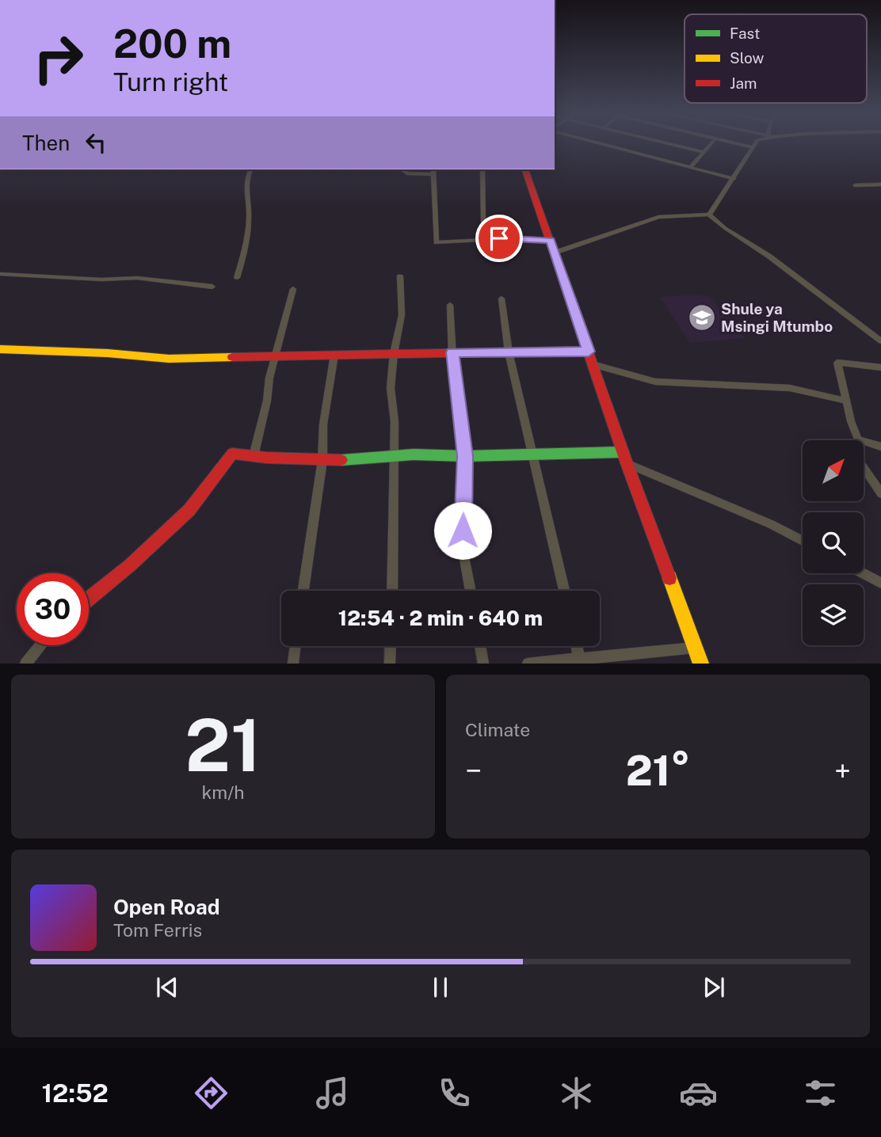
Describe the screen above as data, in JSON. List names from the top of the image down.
{
  "places": {
    "school or university": ["Shule ya Msingi Mtumbo"]
  },
  "legend": ["Fast", "Slow", "Jam"],
  "north": "top right",
  "page": {
    "turn": ["200 m", "Turn right"],
    "then": "Then",
    "limit": "30",
    "trip": "12:54 · 2 min · 640 m",
    "tile": [
      ["21", "km/h"],
      "Climate"
    ],
    "heat": ["−", "21°", "+"],
    "song": ["Open Road", "Tom Ferris"],
    "tabs": "12:52"
  }
}
